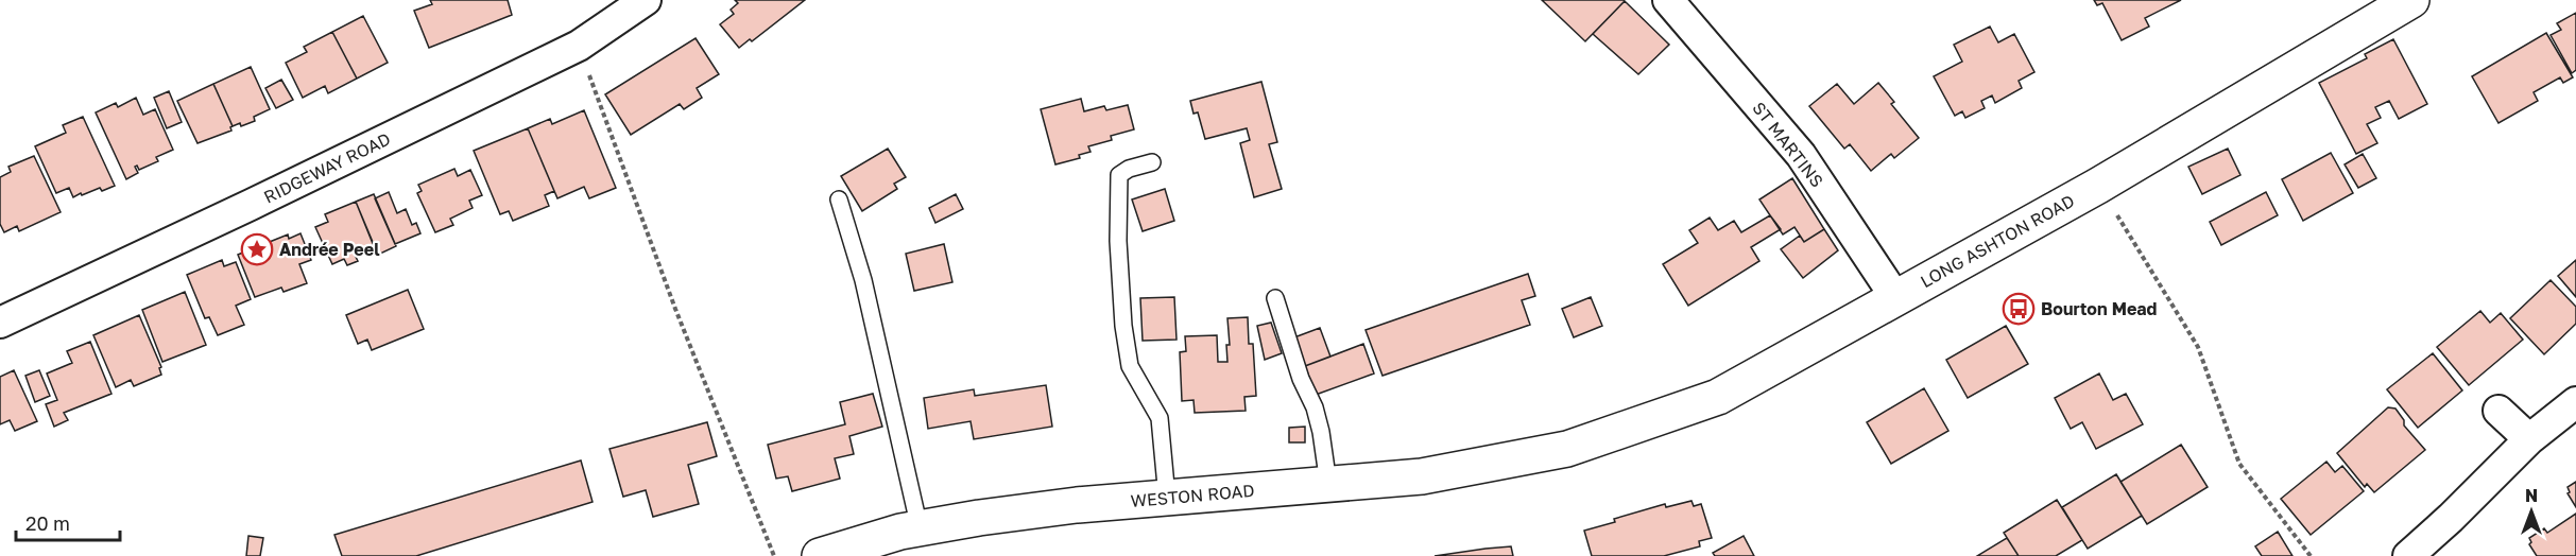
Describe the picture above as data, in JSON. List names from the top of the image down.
{
  "streets": {
    "street": [
      "ST MARTINS",
      "RIDGEWAY ROAD",
      "LONG ASHTON ROAD",
      "WESTON ROAD"
    ]
  },
  "crossings": [
    ["ST MARTINS", "LONG ASHTON ROAD"],
    ["LONG ASHTON ROAD", "WESTON ROAD"]
  ],
  "places": {
    "place": ["Andrée Peel"],
    "bus stop": ["Bourton Mead"]
  },
  "scale_bar": "20 m",
  "north": "top"
}
